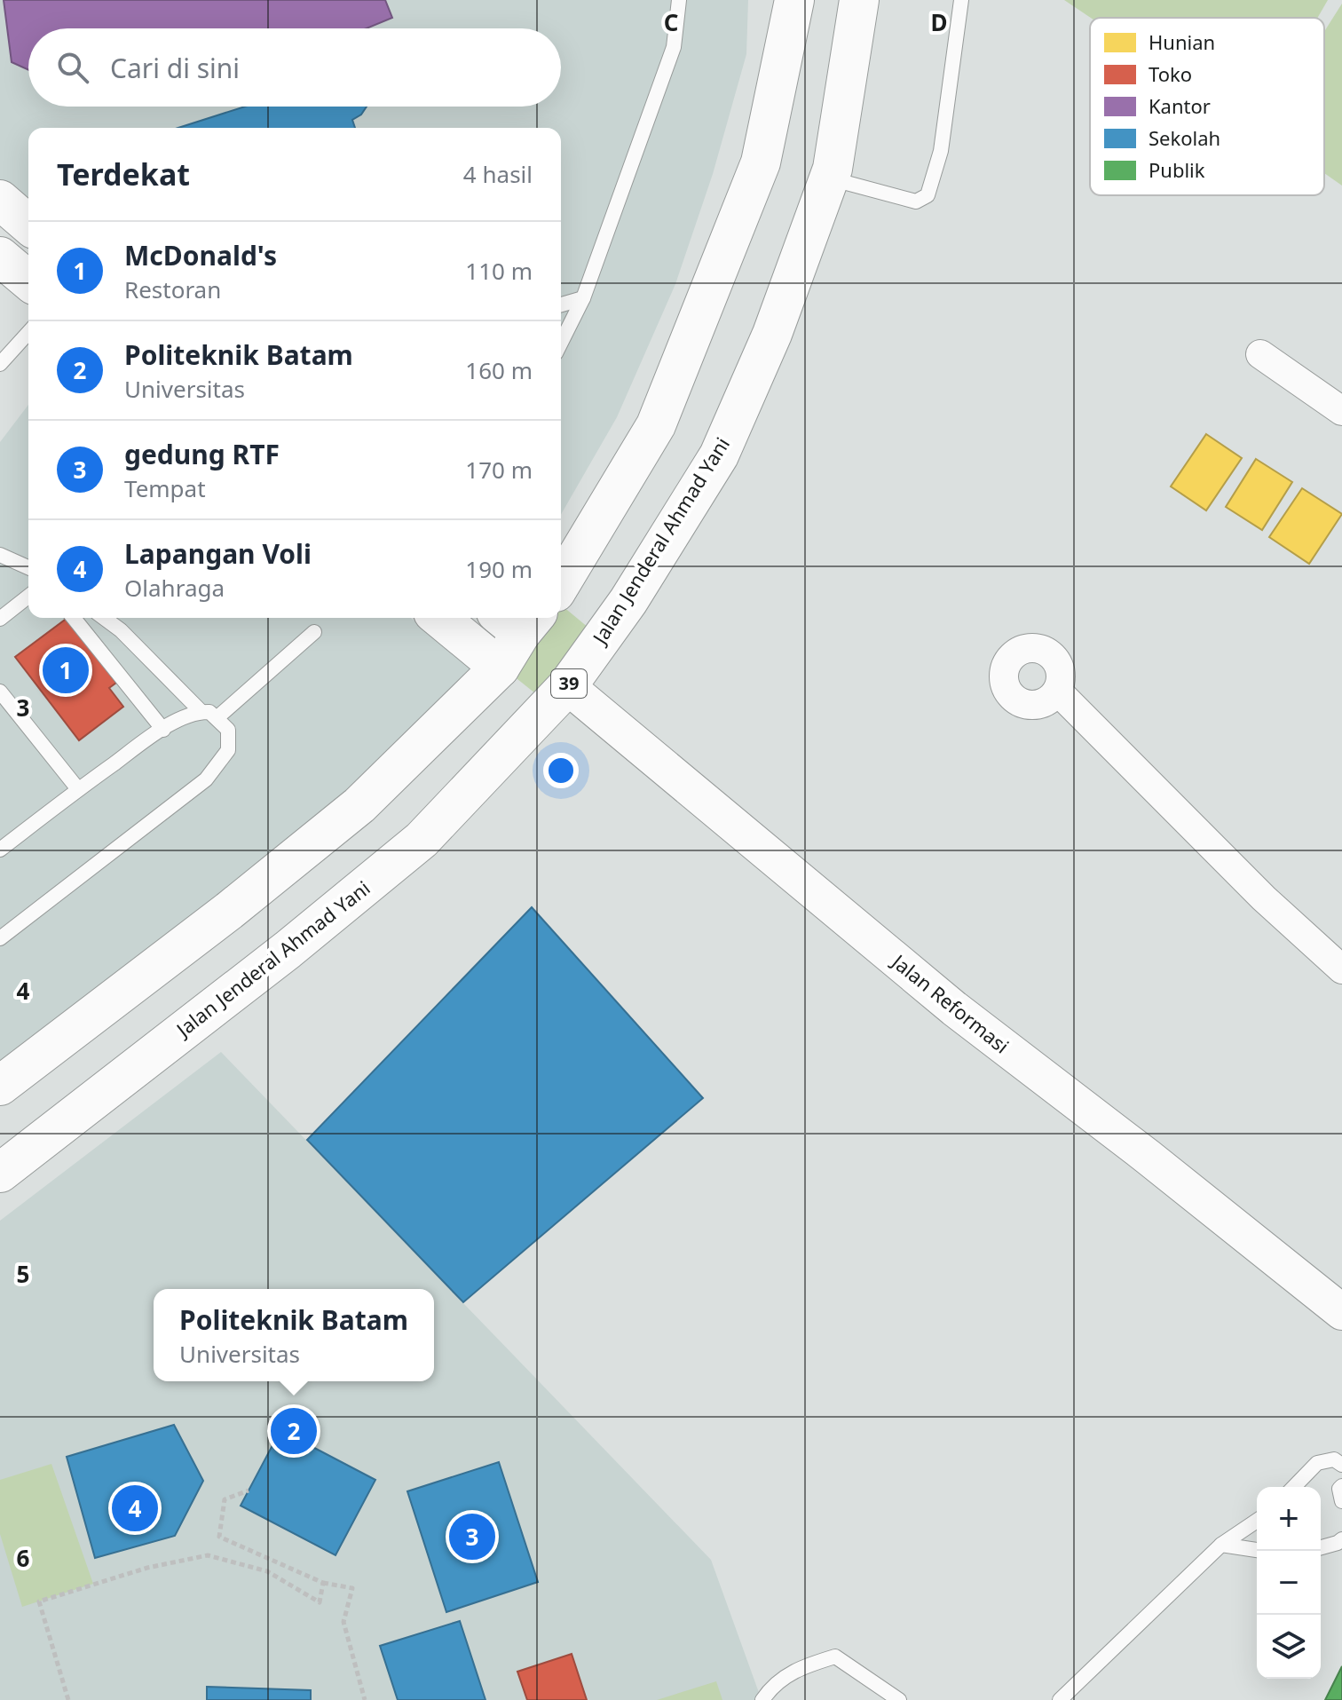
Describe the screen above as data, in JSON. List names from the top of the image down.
{
  "streets": {
    "main road": ["Jalan Jenderal Ahmad Yani", "39"],
    "street": ["Jalan Reformasi"]
  },
  "crossings": [
    ["Jalan Jenderal Ahmad Yani", "Jalan Reformasi"]
  ],
  "legend": [
    "Hunian",
    "Toko",
    "Kantor",
    "Sekolah",
    "Publik"
  ],
  "page": {
    "search": "Cari di sini",
    "heading": ["Terdekat", "4 hasil"],
    "list": [
      {
        "mark": "1",
        "name": "McDonald's",
        "note": "Restoran",
        "value": "110 m"
      },
      {
        "mark": "2",
        "name": "Politeknik Batam",
        "note": "Universitas",
        "value": "160 m"
      },
      {
        "mark": "3",
        "name": "gedung RTF",
        "note": "Tempat",
        "value": "170 m"
      },
      {
        "mark": "4",
        "name": "Lapangan Voli",
        "note": "Olahraga",
        "value": "190 m"
      }
    ],
    "pins": [
      "1",
      "2",
      "4",
      "3"
    ],
    "popup": ["Politeknik Batam", "Universitas"],
    "map_buttons": ["+", "−"]
  },
  "grid": {
    "columns": ["C", "D"],
    "rows": [
      "3",
      "4",
      "5",
      "6"
    ]
  }
}
